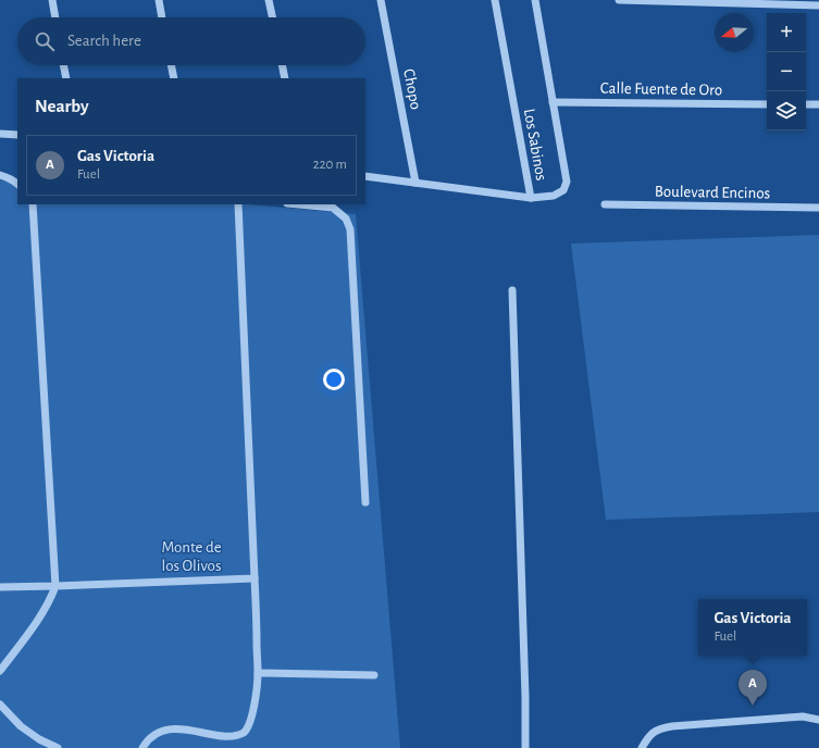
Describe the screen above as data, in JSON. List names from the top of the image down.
{
  "streets": {
    "street": [
      "Chopo",
      "Calle Fuente de Oro",
      "Los Sabinos",
      "Boulevard Encinos"
    ]
  },
  "crossings": [
    ["Calle Fuente de Oro", "Los Sabinos"]
  ],
  "parks": ["Monte de los Olivos"],
  "north": "left",
  "page": {
    "map_buttons": ["+", "−"],
    "search": "Search here",
    "heading": "Nearby",
    "list": [
      {
        "mark": "A",
        "name": "Gas Victoria",
        "note": "Fuel",
        "value": "220 m"
      }
    ],
    "popup": ["Gas Victoria", "Fuel"],
    "pins": "A"
  }
}
